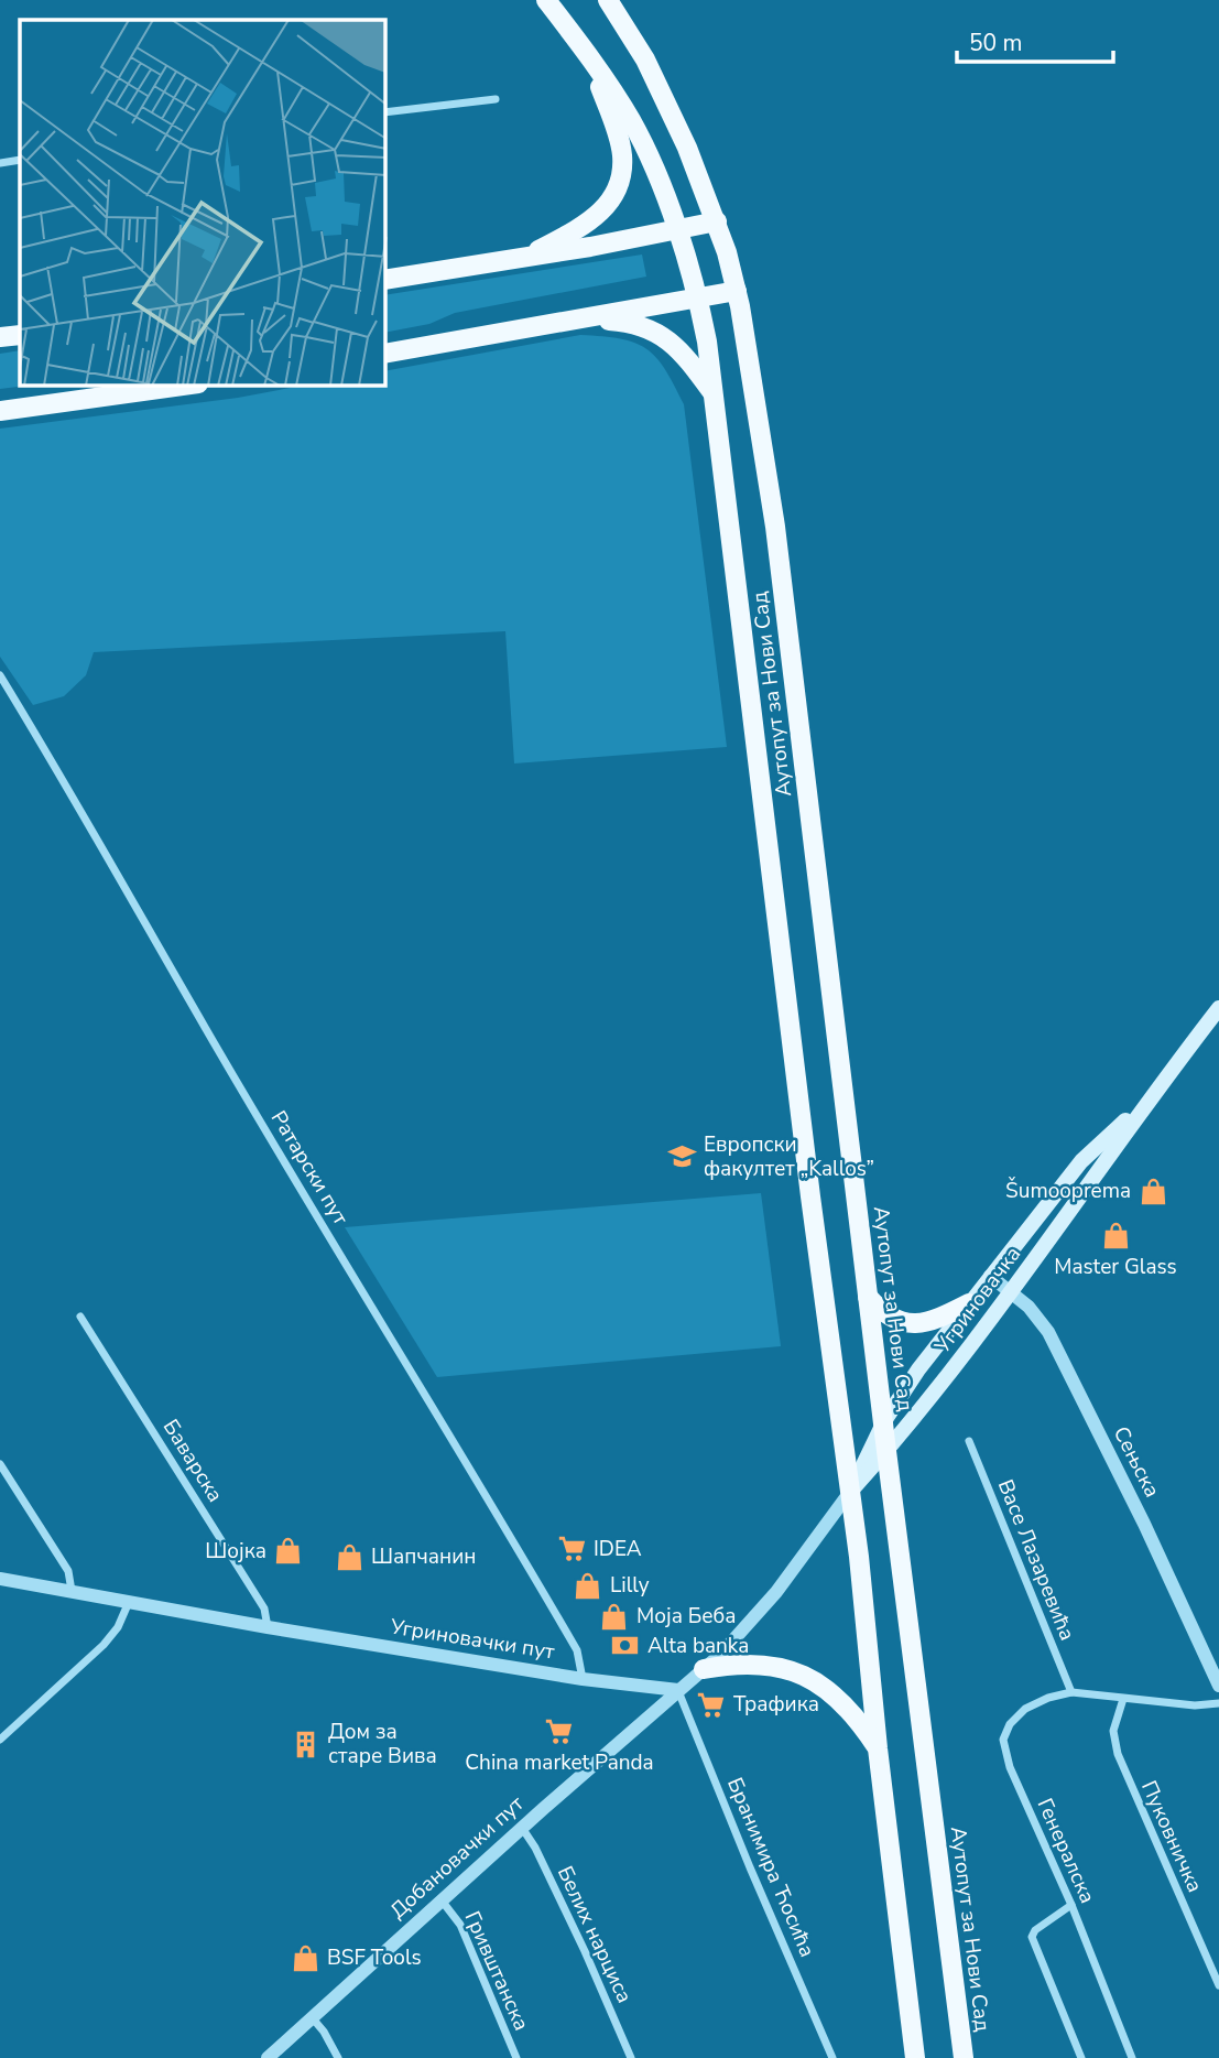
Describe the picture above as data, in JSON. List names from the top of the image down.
{
  "streets": {
    "main road": ["Аутопут за Нови Сад", "Угриновачка"],
    "street": [
      "Ратарски пут",
      "Баварска",
      "Сењска",
      "Васе Лазаревића",
      "Угриновачки пут",
      "Пуковничка",
      "Генералска",
      "Добановачки пут",
      "Бранимира Ћосића",
      "Белих нарциса",
      "Гривштанска"
    ]
  },
  "crossings": [
    ["Аутопут за Нови Сад", "Угриновачка"],
    ["Ратарски пут", "Угриновачки пут"],
    ["Угриновачка", "Сењска"],
    ["Баварска", "Угриновачки пут"],
    ["Васе Лазаревића", "Генералска"],
    ["Угриновачки пут", "Добановачки пут"],
    ["Угриновачки пут", "Бранимира Ћосића"],
    ["Добановачки пут", "Бранимира Ћосића"],
    ["Добановачки пут", "Белих нарциса"],
    ["Добановачки пут", "Гривштанска"]
  ],
  "places": {
    "school or university": ["Европски факултет „Kallos”"],
    "shop": [
      "Šumooprema",
      "Master Glass",
      "Шојка",
      "Шапчанин",
      "Lilly",
      "Моја Беба",
      "BSF Tools"
    ],
    "supermarket": ["IDEA", "Трафика", "China market Panda"],
    "bank": ["Alta banka"],
    "building": ["Дом за старе Вива"]
  },
  "scale_bar": "50 m"
}
